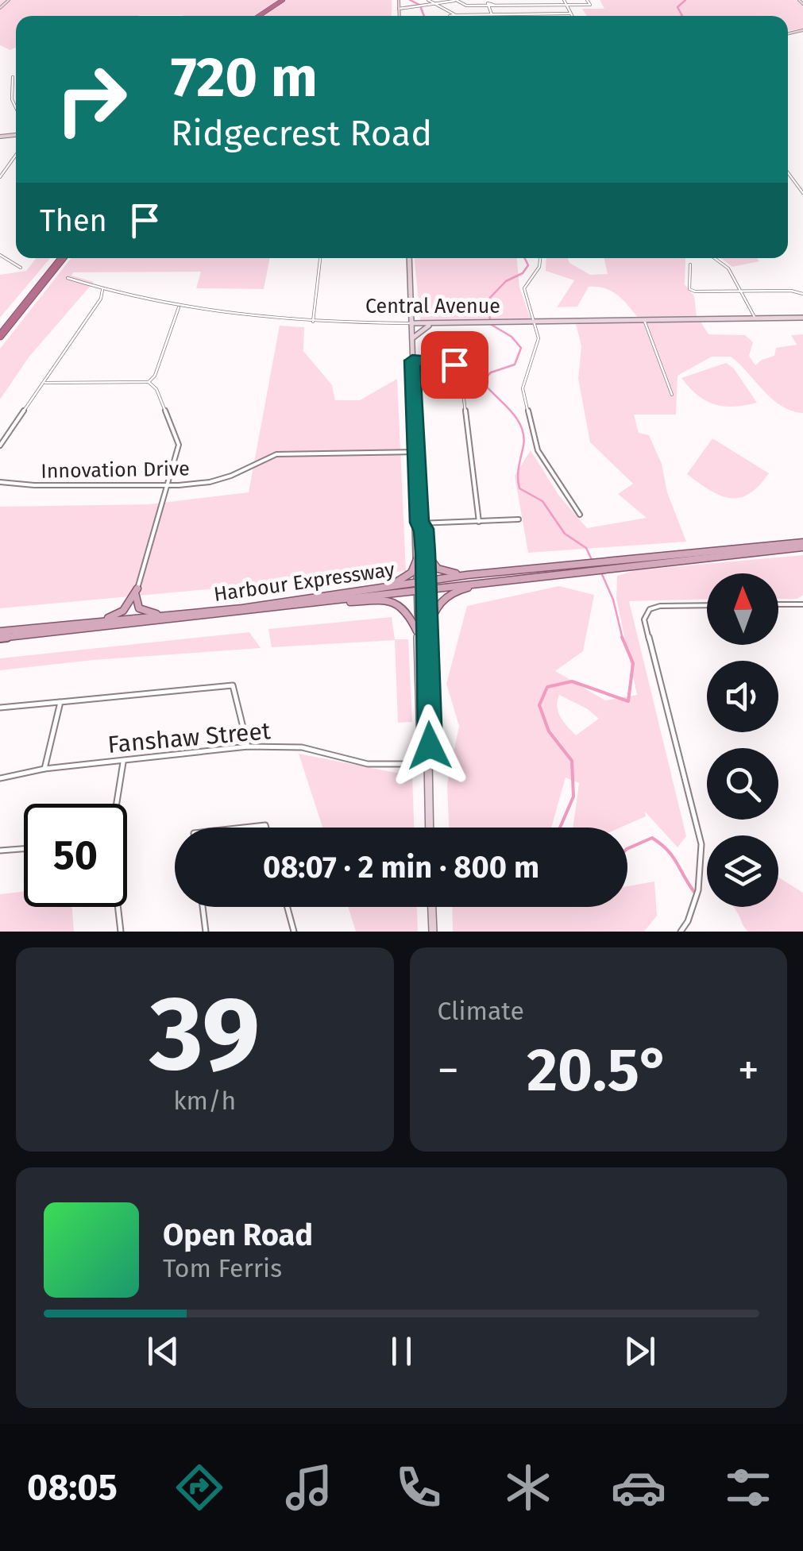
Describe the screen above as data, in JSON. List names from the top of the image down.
{
  "streets": {
    "main road": ["Central Avenue", "Harbour Expressway"],
    "street": ["Innovation Drive", "Fanshaw Street"]
  },
  "north": "top",
  "page": {
    "turn": ["720 m", "Ridgecrest Road"],
    "then": "Then",
    "limit": "50",
    "trip": "08:07 · 2 min · 800 m",
    "tile": [
      ["39", "km/h"],
      "Climate"
    ],
    "heat": ["−", "20.5°", "+"],
    "song": ["Open Road", "Tom Ferris"],
    "tabs": "08:05"
  }
}
